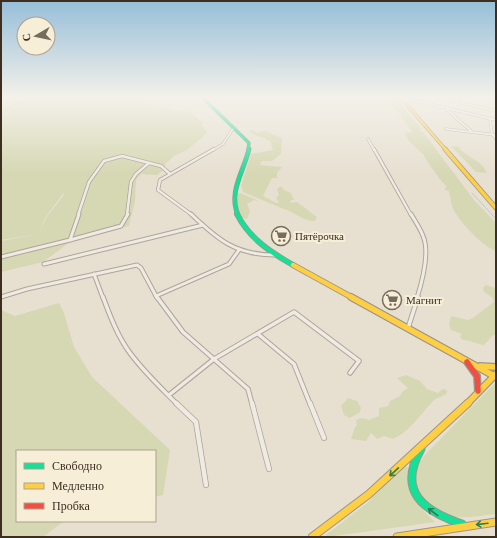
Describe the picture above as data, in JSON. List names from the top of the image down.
{
  "places": {
    "supermarket": ["Пятёрочка", "Магнит"]
  },
  "legend": ["Свободно", "Медленно", "Пробка"],
  "north": "left"
}
